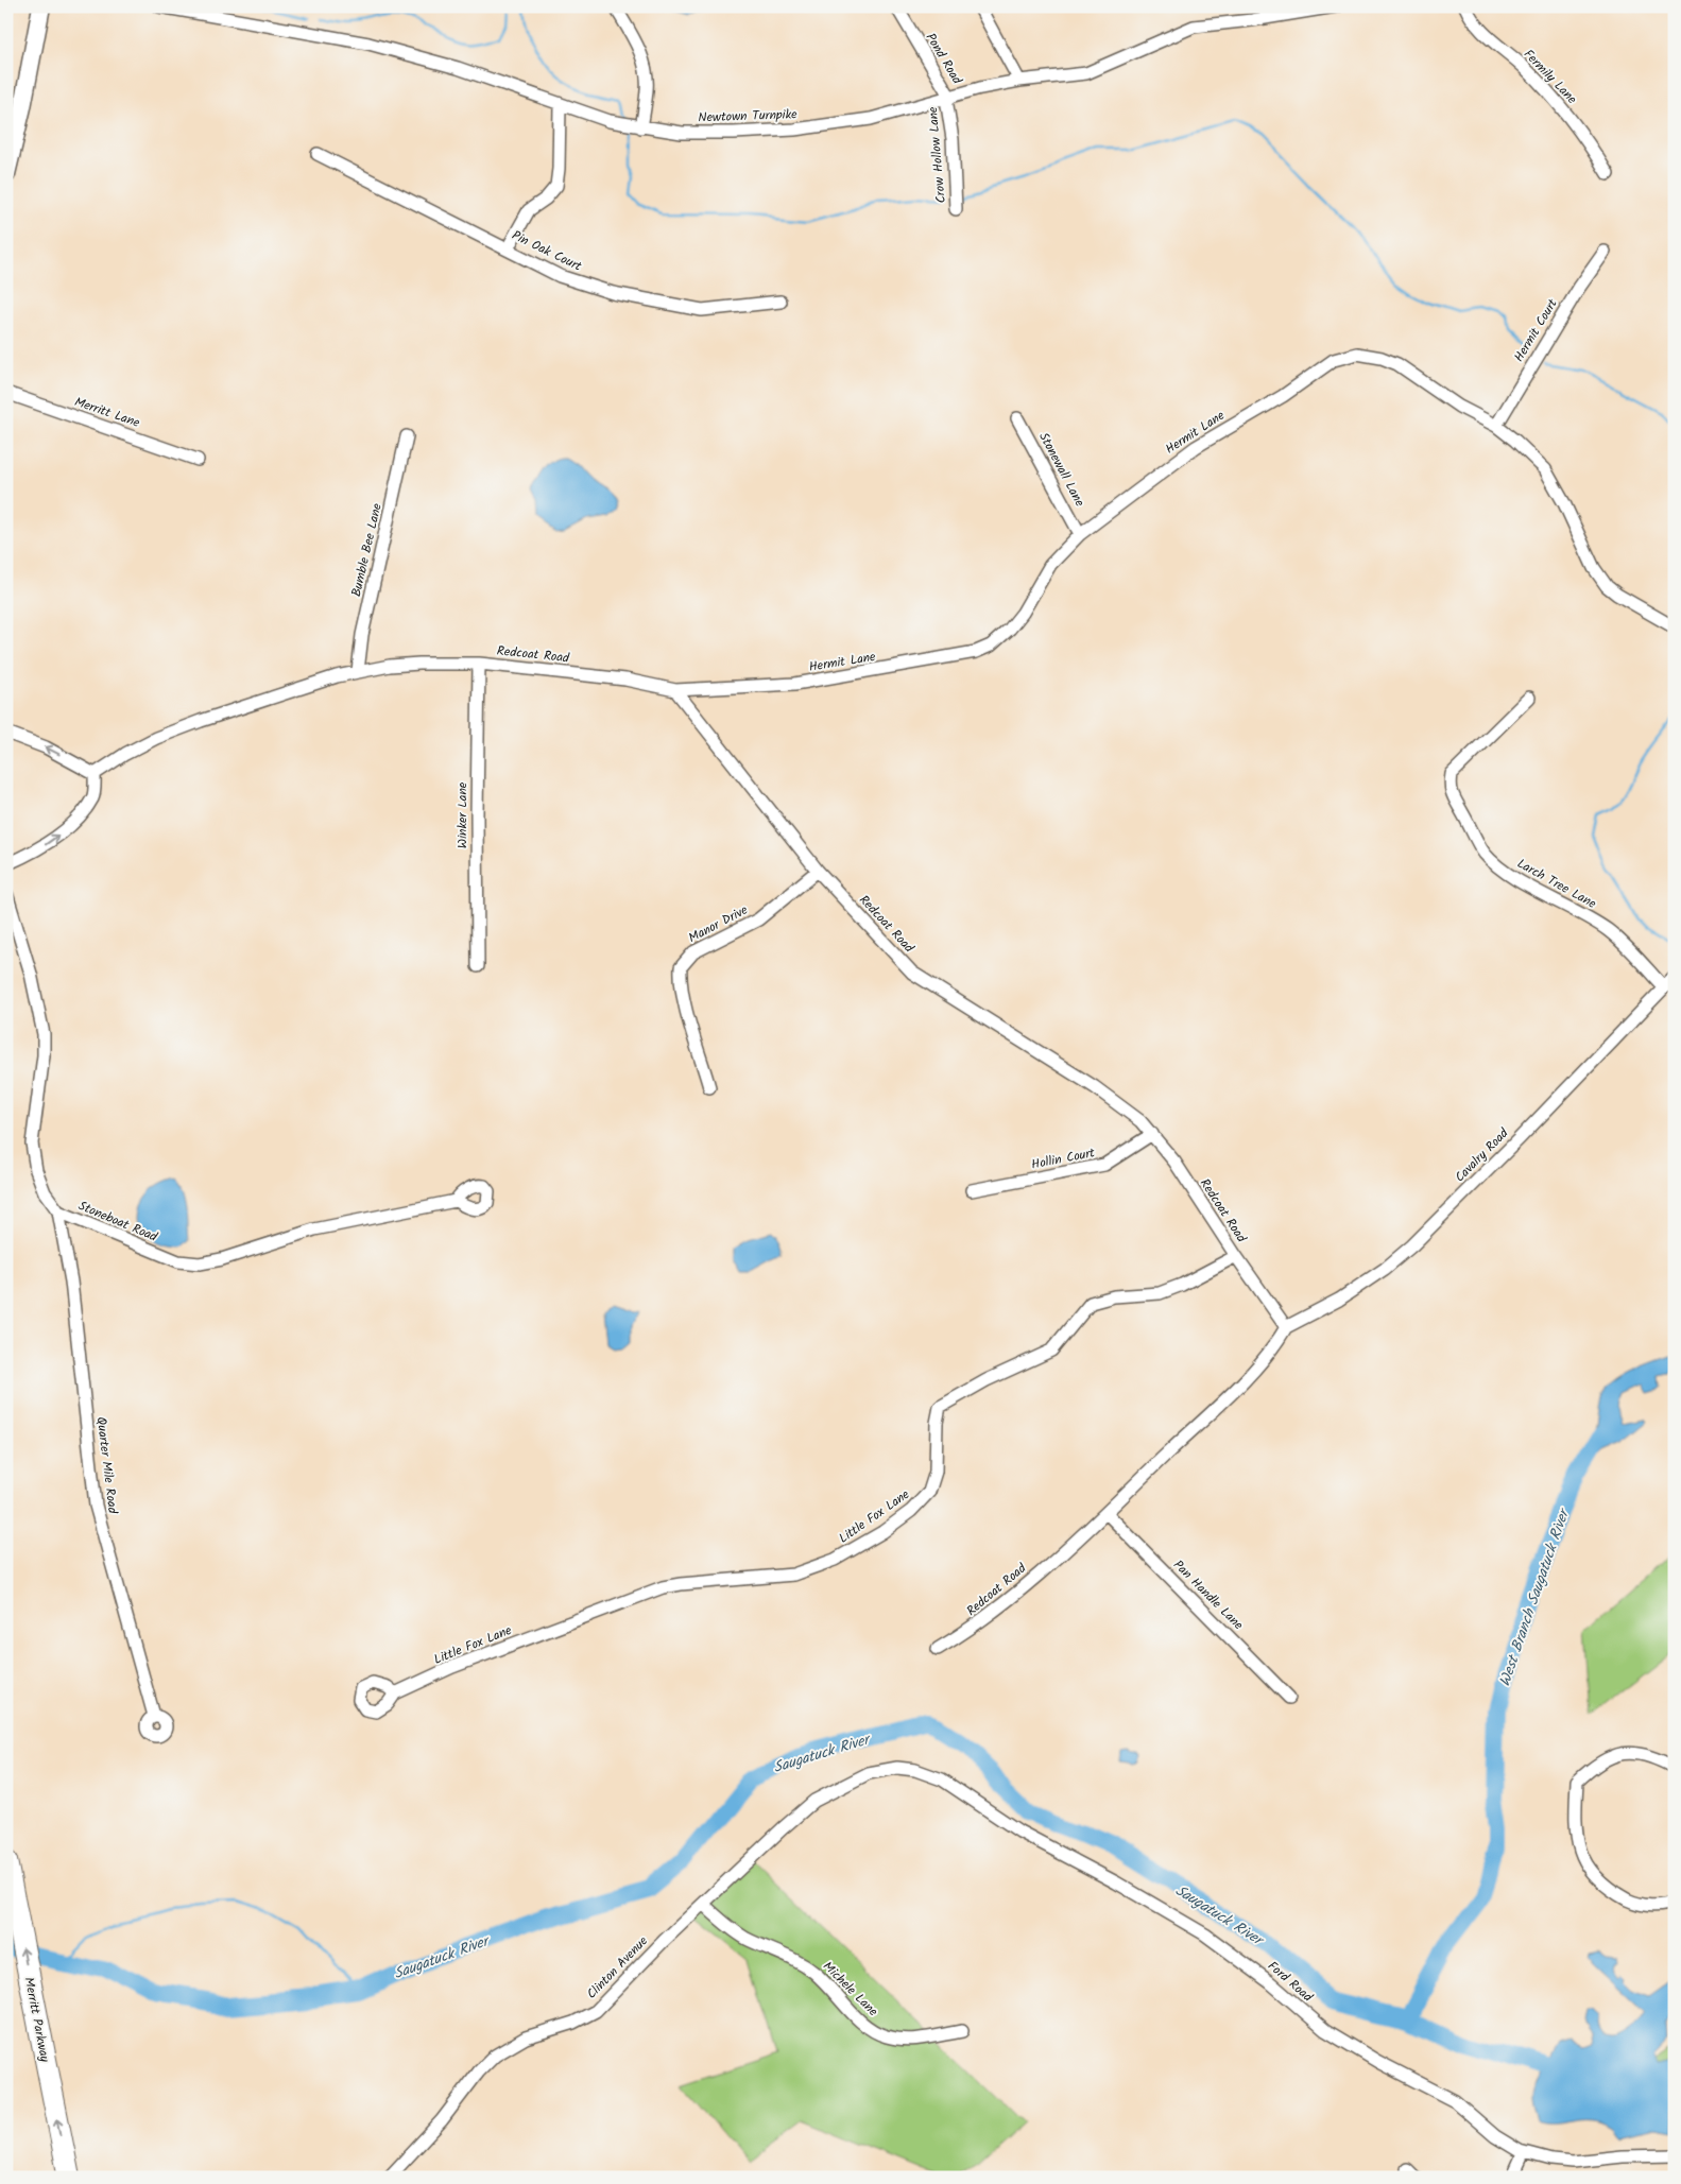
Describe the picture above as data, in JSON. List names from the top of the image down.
{
  "streets": {
    "highway": ["Merritt Parkway"],
    "street": [
      "Pond Road",
      "Fermily Lane",
      "Newtown Turnpike",
      "Crow Hollow Lane",
      "Pin Oak Court",
      "Hermit Court",
      "Merritt Lane",
      "Hermit Lane",
      "Stonewall Lane",
      "Bumble Bee Lane",
      "Redcoat Road",
      "Winker Lane",
      "Larch Tree Lane",
      "Manor Drive",
      "Cavalry Road",
      "Hollin Court",
      "Stoneboat Road",
      "Quarter Mile Road",
      "Little Fox Lane",
      "Pan Handle Lane",
      "Clinton Avenue",
      "Ford Road",
      "Michele Lane"
    ]
  },
  "crossings": [
    ["Pond Road", "Newtown Turnpike"],
    ["Pond Road", "Crow Hollow Lane"],
    ["Newtown Turnpike", "Crow Hollow Lane"],
    ["Hermit Court", "Hermit Lane"],
    ["Hermit Lane", "Stonewall Lane"],
    ["Hermit Lane", "Redcoat Road"],
    ["Bumble Bee Lane", "Redcoat Road"],
    ["Redcoat Road", "Winker Lane"],
    ["Redcoat Road", "Manor Drive"],
    ["Redcoat Road", "Cavalry Road"],
    ["Redcoat Road", "Hollin Court"],
    ["Redcoat Road", "Little Fox Lane"],
    ["Redcoat Road", "Pan Handle Lane"],
    ["Larch Tree Lane", "Cavalry Road"],
    ["Stoneboat Road", "Quarter Mile Road"],
    ["Clinton Avenue", "Ford Road"],
    ["Clinton Avenue", "Michele Lane"]
  ],
  "water": ["West Branch Saugatuck River", "Saugatuck River"]
}
